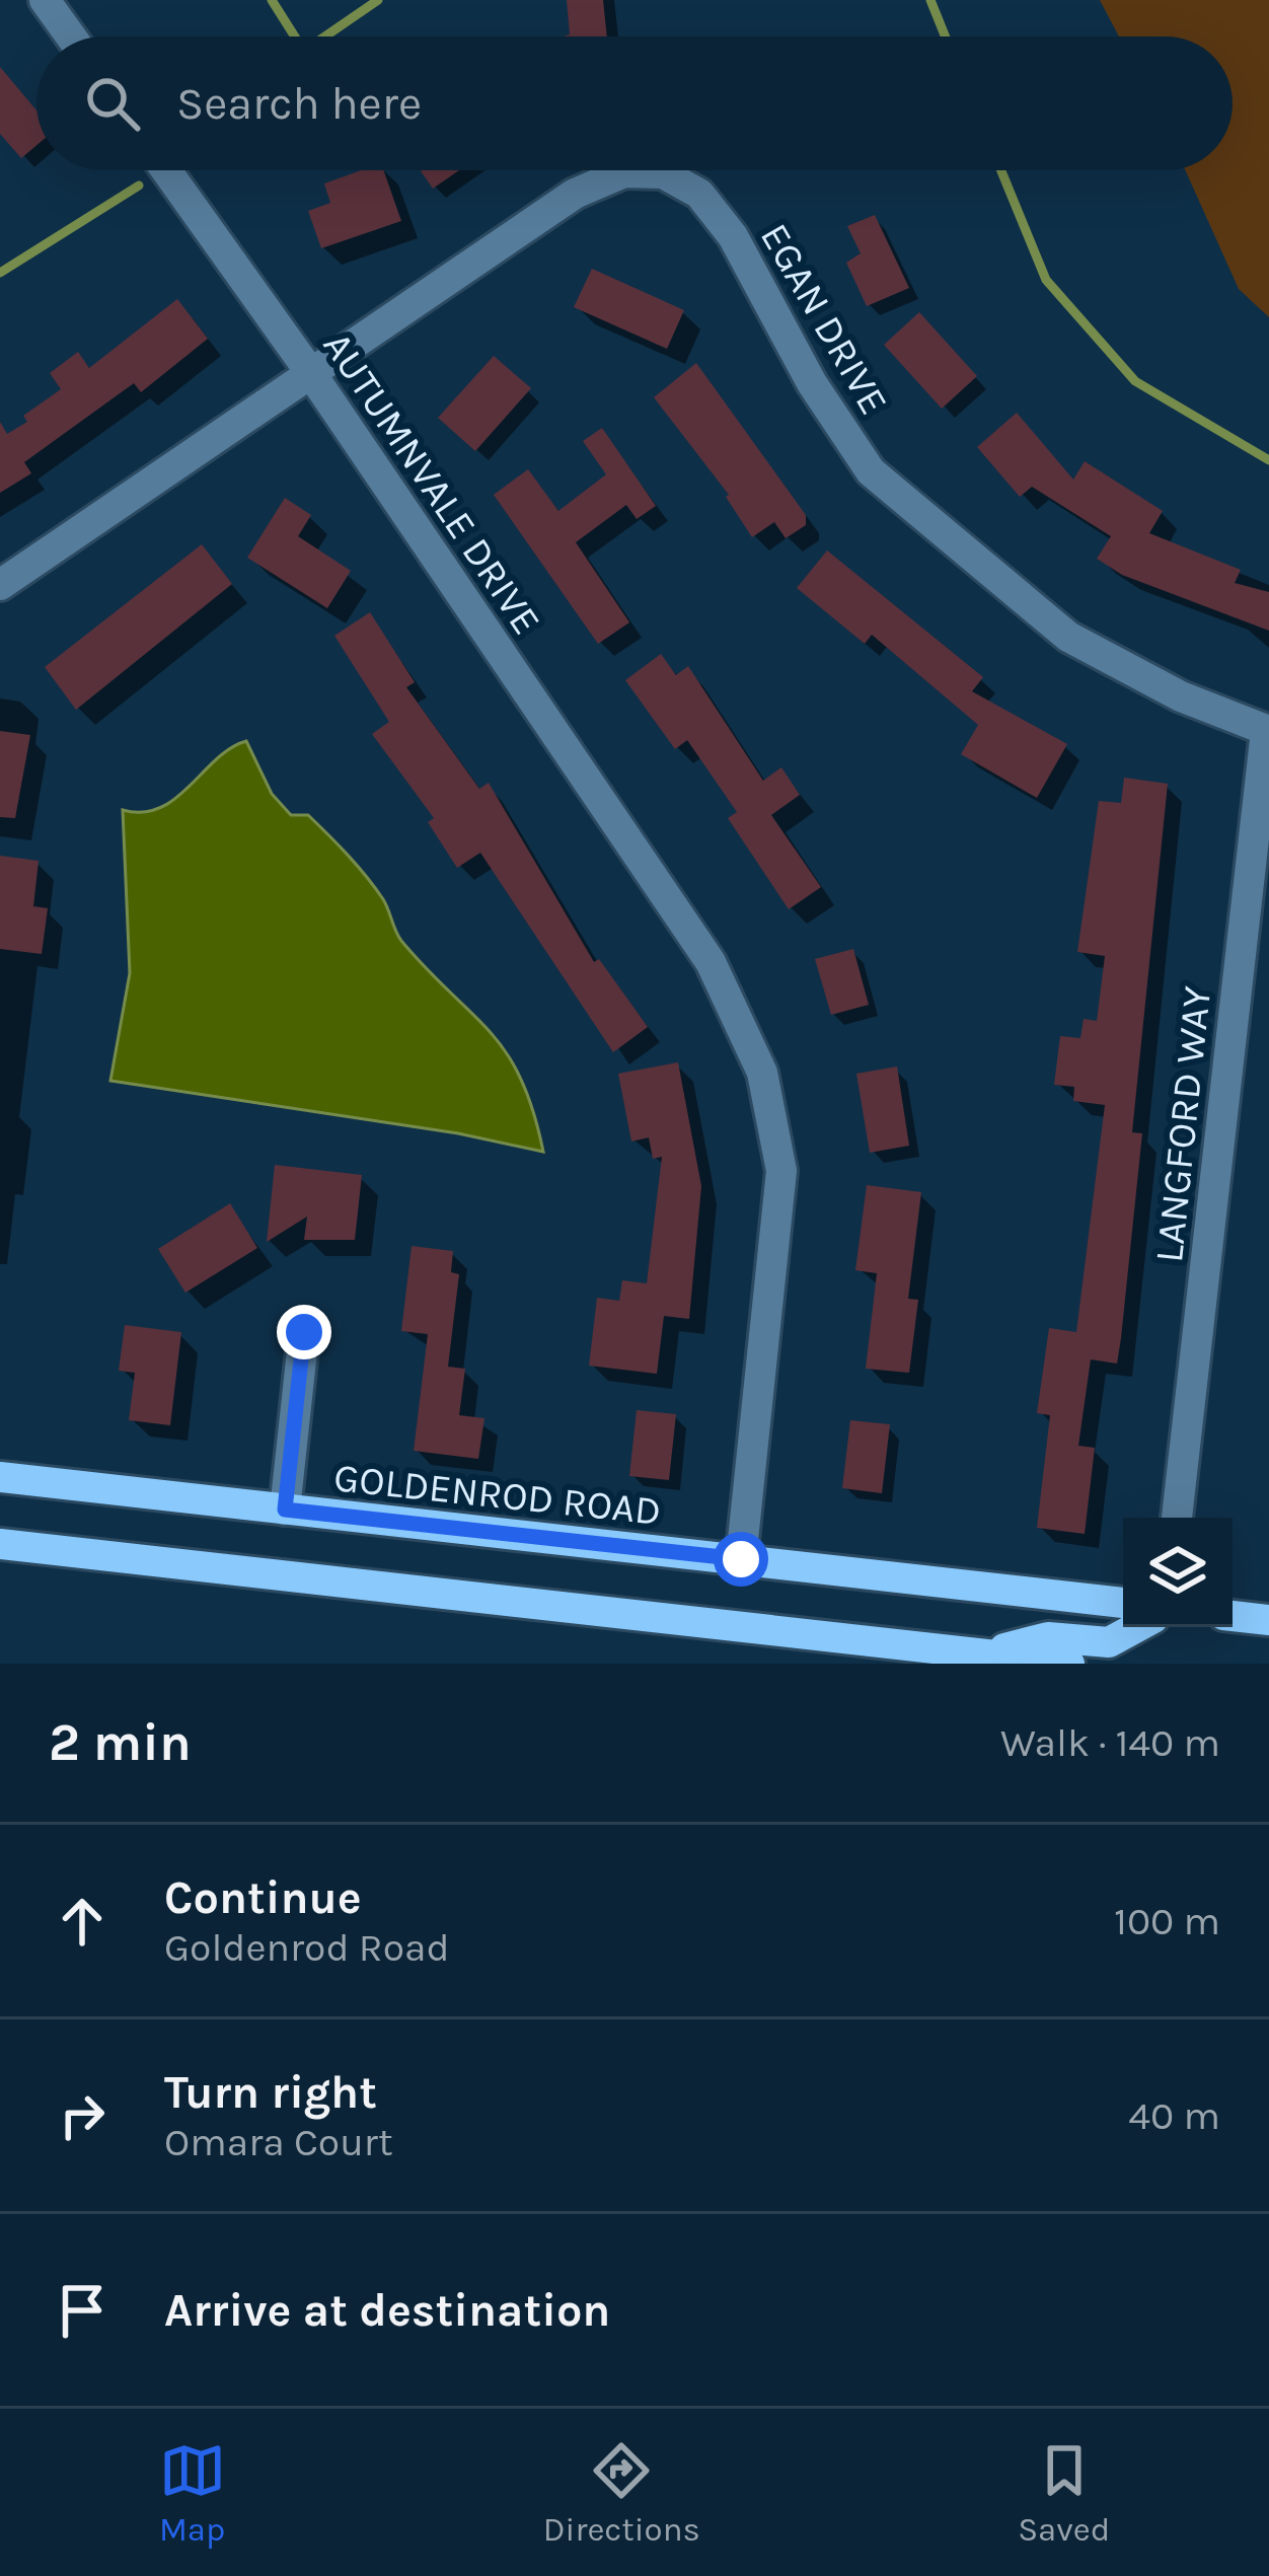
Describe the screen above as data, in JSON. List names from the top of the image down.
{
  "streets": {
    "main road": ["GOLDENROD ROAD"],
    "street": ["EGAN DRIVE", "AUTUMNVALE DRIVE", "LANGFORD WAY"]
  },
  "crossings": [
    ["EGAN DRIVE", "AUTUMNVALE DRIVE"],
    ["EGAN DRIVE", "LANGFORD WAY"],
    ["AUTUMNVALE DRIVE", "GOLDENROD ROAD"]
  ],
  "page": {
    "search": "Search here",
    "heading": ["2 min", "Walk · 140 m"],
    "list": [
      ["Continue", "Goldenrod Road", "100 m"],
      ["Turn right", "Omara Court", "40 m"],
      "Arrive at destination"
    ],
    "nav": ["Map", "Directions", "Saved"]
  }
}
